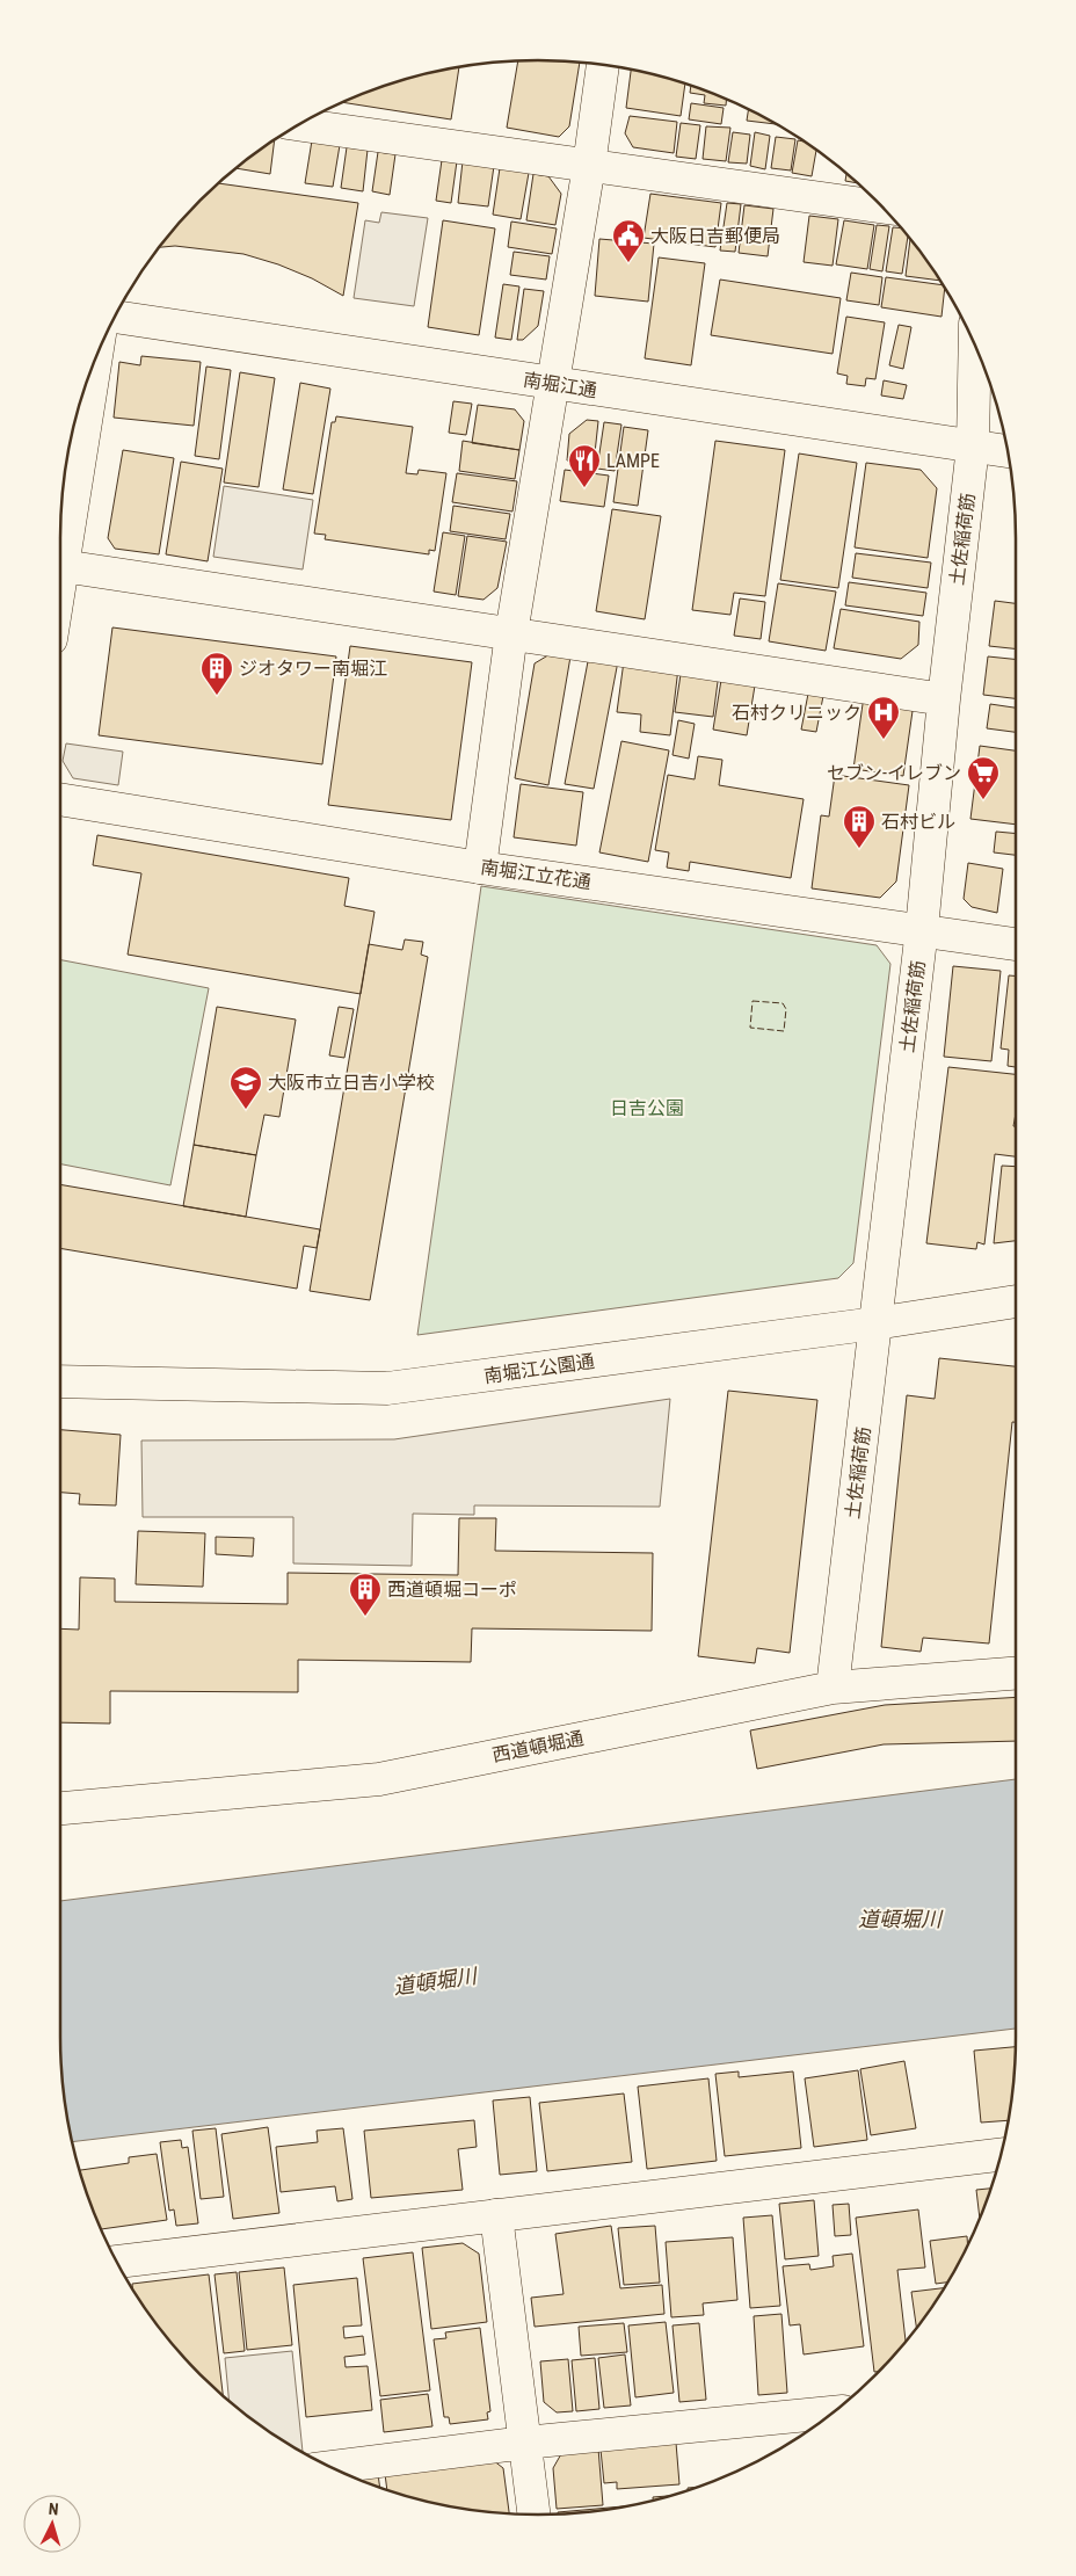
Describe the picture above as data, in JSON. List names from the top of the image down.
{
  "streets": {
    "street": [
      "南堀江通",
      "土佐稲荷筋",
      "南堀江立花通",
      "南堀江公園通",
      "西道頓堀通"
    ]
  },
  "crossings": [
    ["南堀江通", "土佐稲荷筋"],
    ["土佐稲荷筋", "南堀江立花通"],
    ["土佐稲荷筋", "南堀江公園通"],
    ["土佐稲荷筋", "西道頓堀通"]
  ],
  "water": ["道頓堀川"],
  "parks": ["日吉公園"],
  "places": {
    "public building": ["大阪日吉郵便局"],
    "restaurant": ["LAMPE"],
    "building": ["ジオタワー南堀江", "石村ビル", "西道頓堀コーポ"],
    "hospital": ["石村クリニック"],
    "supermarket": ["セブン-イレブン"],
    "school or university": ["大阪市立日吉小学校"]
  },
  "north": "top"
}
